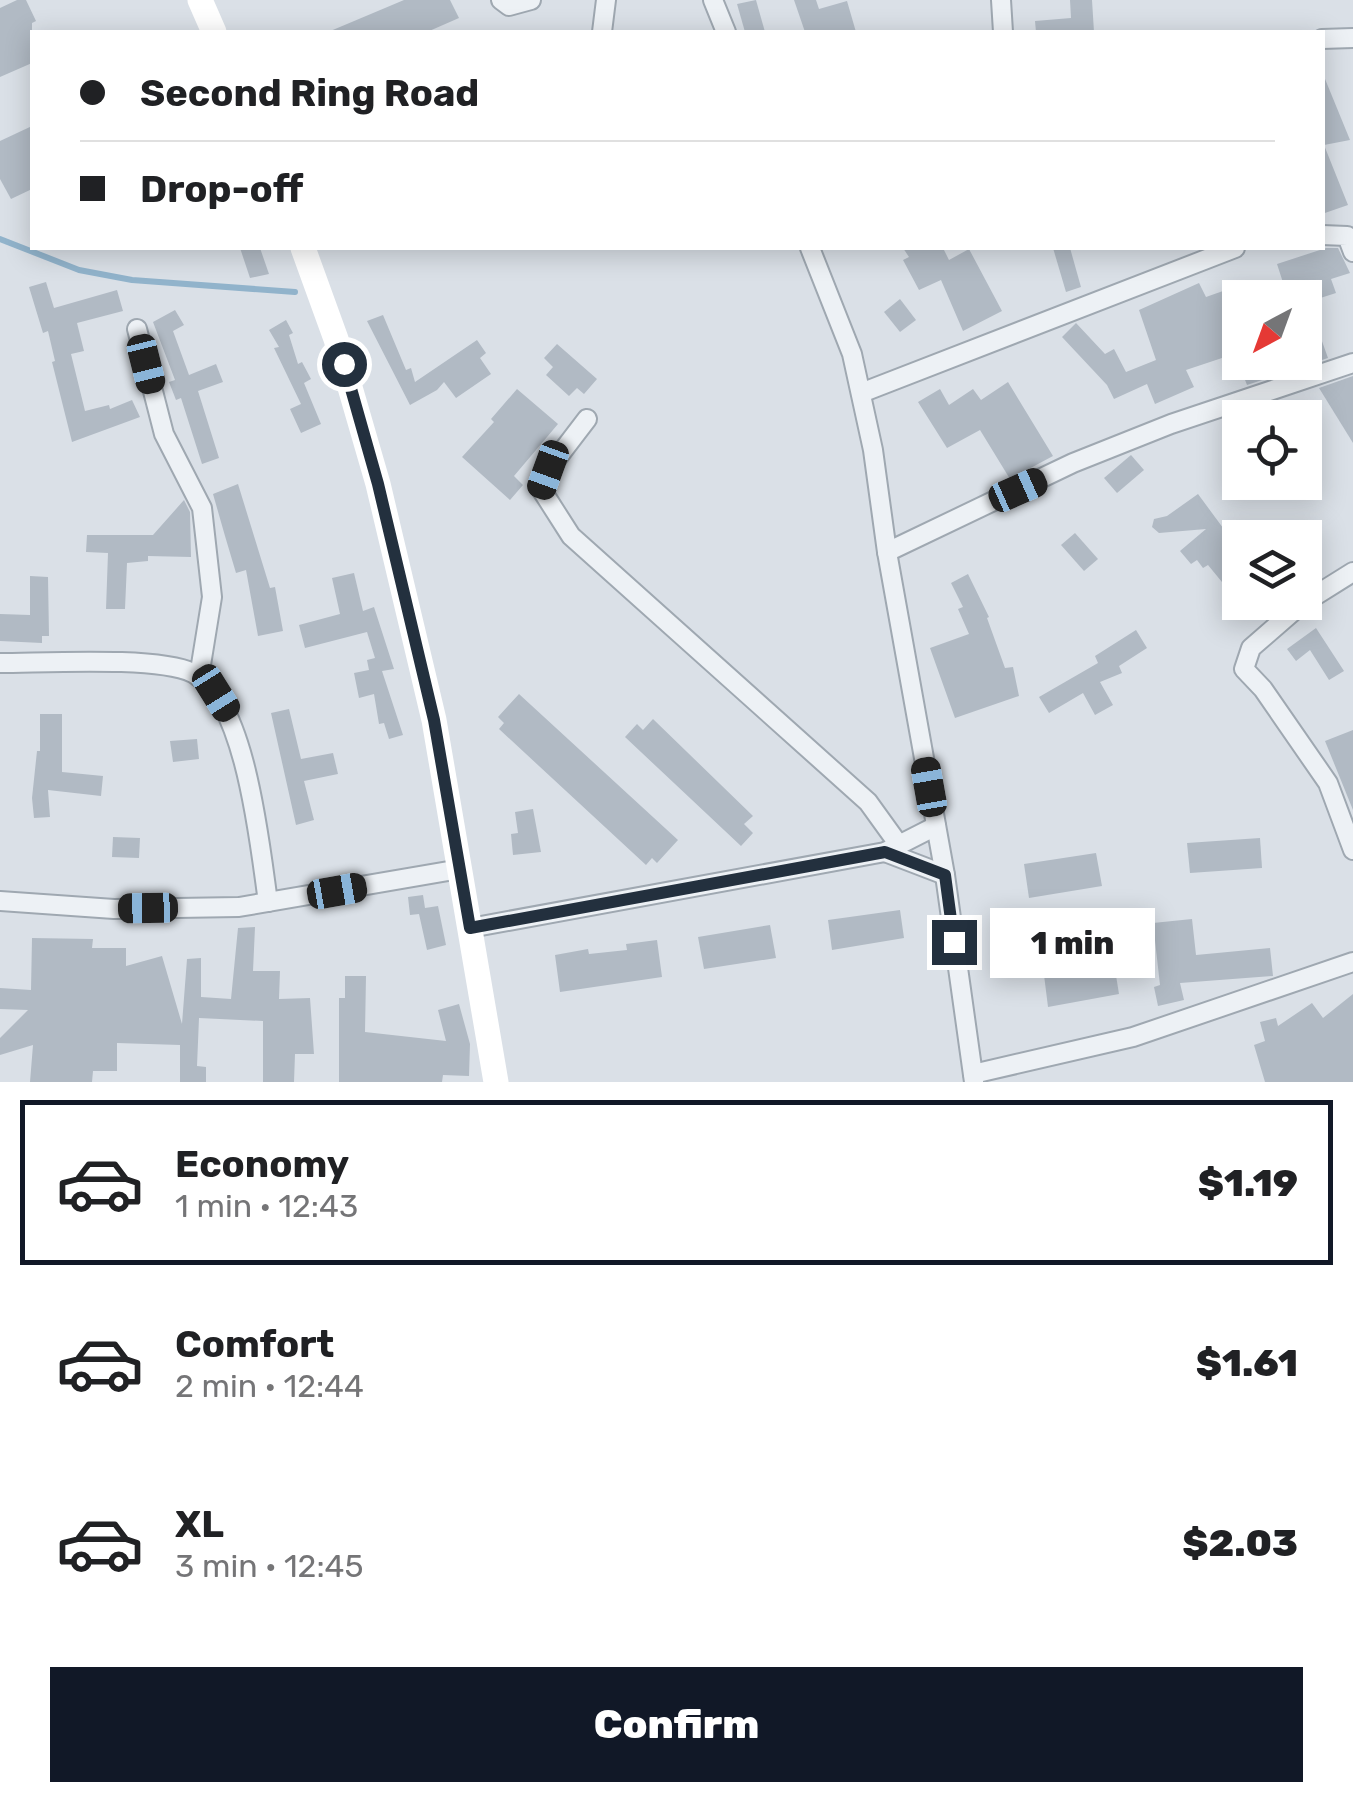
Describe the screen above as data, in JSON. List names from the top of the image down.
{
  "north": "bottom left",
  "page": {
    "banner": ["Second Ring Road", "Drop-off"],
    "bubble": "1 min",
    "list": [
      {
        "name": "Economy",
        "note": "1 min · 12:43",
        "value": "$1.19"
      },
      {
        "name": "Comfort",
        "note": "2 min · 12:44",
        "value": "$1.61"
      },
      {
        "name": "XL",
        "note": "3 min · 12:45",
        "value": "$2.03"
      }
    ],
    "buttons": "Confirm"
  }
}
